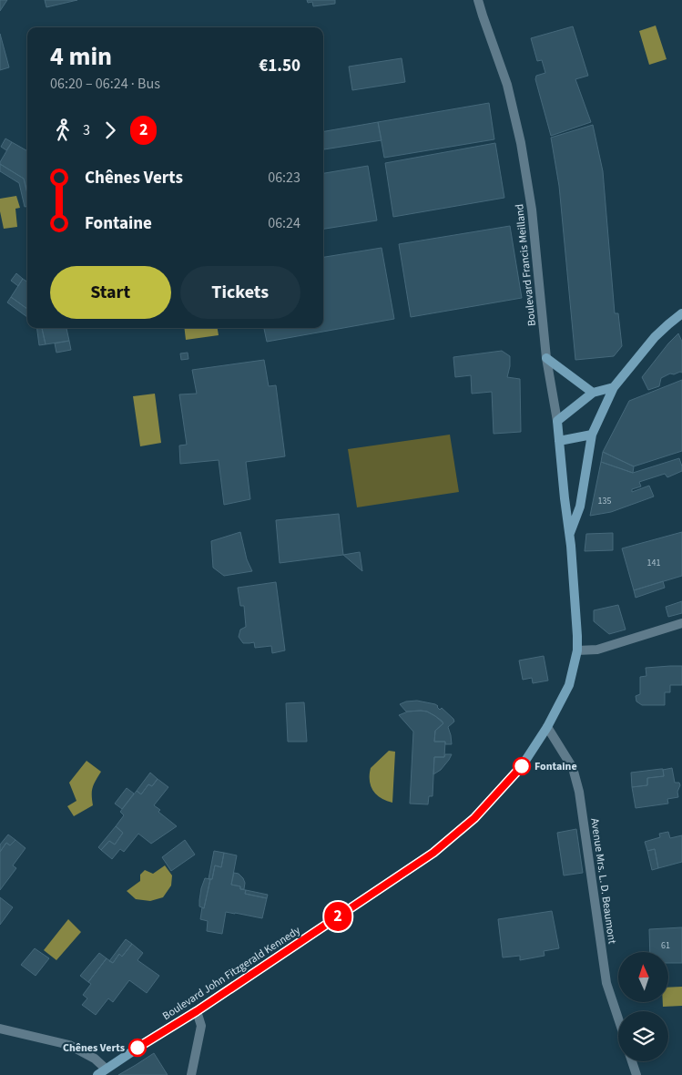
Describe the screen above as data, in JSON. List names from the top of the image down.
{
  "streets": {
    "street": ["Boulevard Francis Meilland", "Avenue Mrs. L. D. Beaumont", "Boulevard John Fitzgerald Kennedy"]
  },
  "crossings": [
    ["Boulevard Francis Meilland", "Boulevard John Fitzgerald Kennedy"],
    ["Avenue Mrs. L. D. Beaumont", "Boulevard John Fitzgerald Kennedy"]
  ],
  "places": ["Fontaine", "Chênes Verts"],
  "lines": ["bus line 2"],
  "house_numbers": ["135", "141", "61"],
  "north": "top",
  "page": {
    "on_map": "2",
    "heading": ["4 min", "06:20 – 06:24 · Bus", "€1.50"],
    "legs": ["3", "2"],
    "list": [
      {
        "name": "Chênes Verts",
        "value": "06:23"
      },
      {
        "name": "Fontaine",
        "value": "06:24"
      }
    ],
    "buttons": ["Start", "Tickets"]
  }
}
